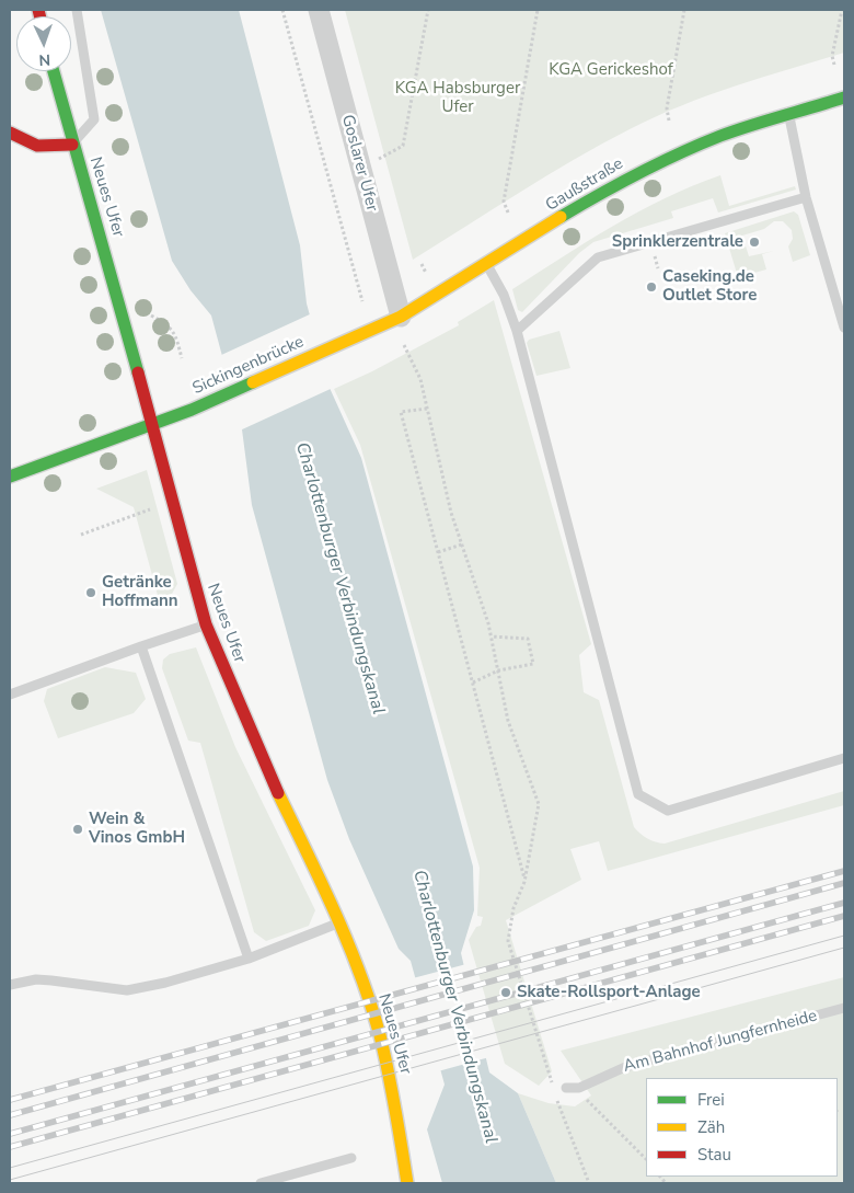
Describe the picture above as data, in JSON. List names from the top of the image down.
{
  "streets": {
    "street": [
      "Goslarer Ufer",
      "Gaußstraße",
      "Neues Ufer",
      "Sickingenbrücke"
    ],
    "lane": ["Am Bahnhof Jungfernheide"]
  },
  "crossings": [
    ["Goslarer Ufer", "Gaußstraße"],
    ["Gaußstraße", "Sickingenbrücke"],
    ["Neues Ufer", "Sickingenbrücke"]
  ],
  "water": ["Charlottenburger Verbindungskanal"],
  "parks": ["KGA Gerickeshof", "KGA Habsburger Ufer"],
  "places": [
    "Sprinklerzentrale",
    "Caseking.de Outlet Store",
    "Getränke Hoffmann",
    "Wein & Vinos GmbH",
    "Skate-Rollsport-Anlage"
  ],
  "legend": ["Frei", "Zäh", "Stau"],
  "north": "bottom"
}
